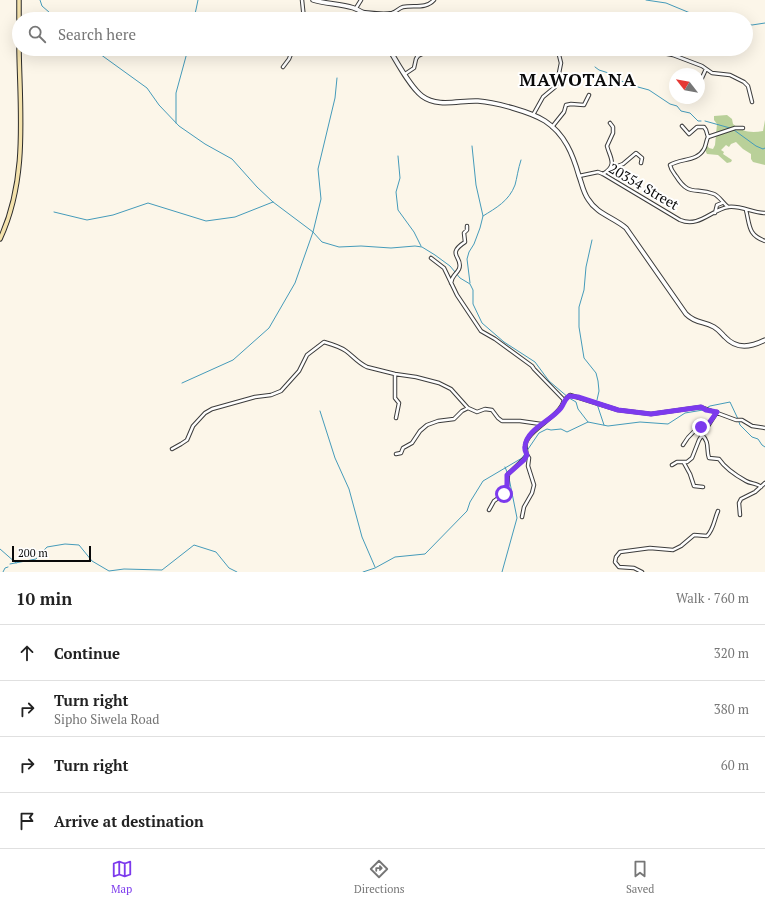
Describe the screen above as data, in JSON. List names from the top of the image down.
{
  "streets": {
    "street": ["20354 Street"]
  },
  "districts": ["MAWOTANA"],
  "scale_bar": "200 m",
  "north": "top left",
  "page": {
    "search": "Search here",
    "scale": "200 m",
    "heading": ["10 min", "Walk · 760 m"],
    "list": [
      ["Continue", "320 m"],
      ["Turn right", "Sipho Siwela Road", "380 m"],
      ["Turn right", "60 m"],
      "Arrive at destination"
    ],
    "nav": ["Map", "Directions", "Saved"]
  }
}
